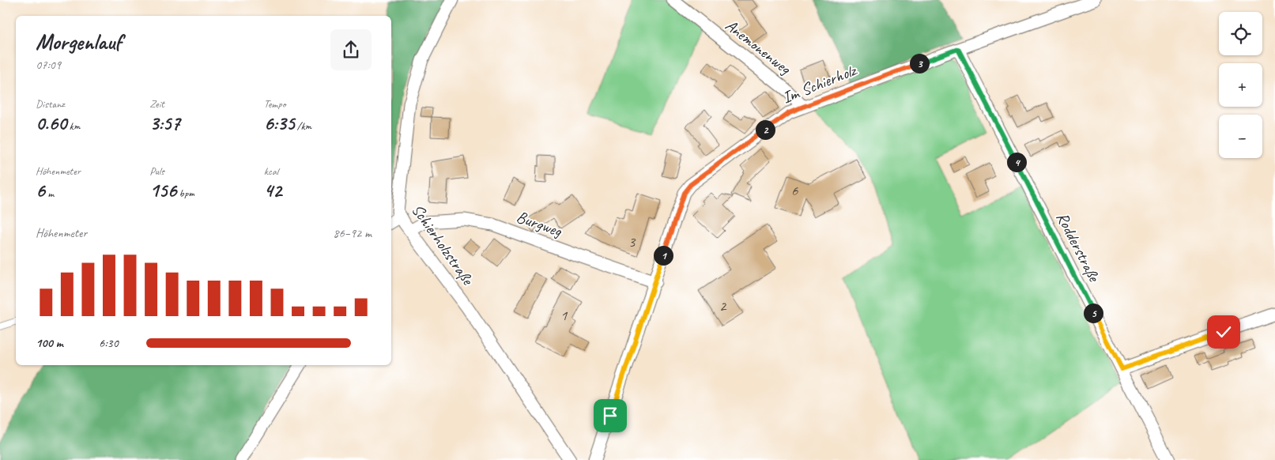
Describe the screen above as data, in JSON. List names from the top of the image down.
{
  "streets": {
    "street": [
      "Anemonenweg",
      "Im Schierholz",
      "Burgweg",
      "Schierholzstraße",
      "Rodderstraße"
    ]
  },
  "crossings": [
    ["Anemonenweg", "Im Schierholz"],
    ["Im Schierholz", "Burgweg"],
    ["Im Schierholz", "Rodderstraße"],
    ["Burgweg", "Schierholzstraße"]
  ],
  "house_numbers": [
    "6",
    "3",
    "2",
    "1"
  ],
  "page": {
    "map_buttons": ["+", "−"],
    "heading": ["Morgenlauf", "07:09"],
    "pins": [
      "3",
      "2",
      "4",
      "1",
      "5"
    ],
    "stats": [
      ["Distanz", "0.60 km"],
      ["Zeit", "3:57"],
      ["Tempo", "6:35 /km"],
      ["Höhenmeter", "6 m"],
      ["Puls", "156 bpm"],
      ["kcal", "42"]
    ],
    "chart": ["Höhenmeter", "86–92 m"],
    "list": [
      {
        "name": "100 m",
        "note": "6:30"
      }
    ]
  }
}
